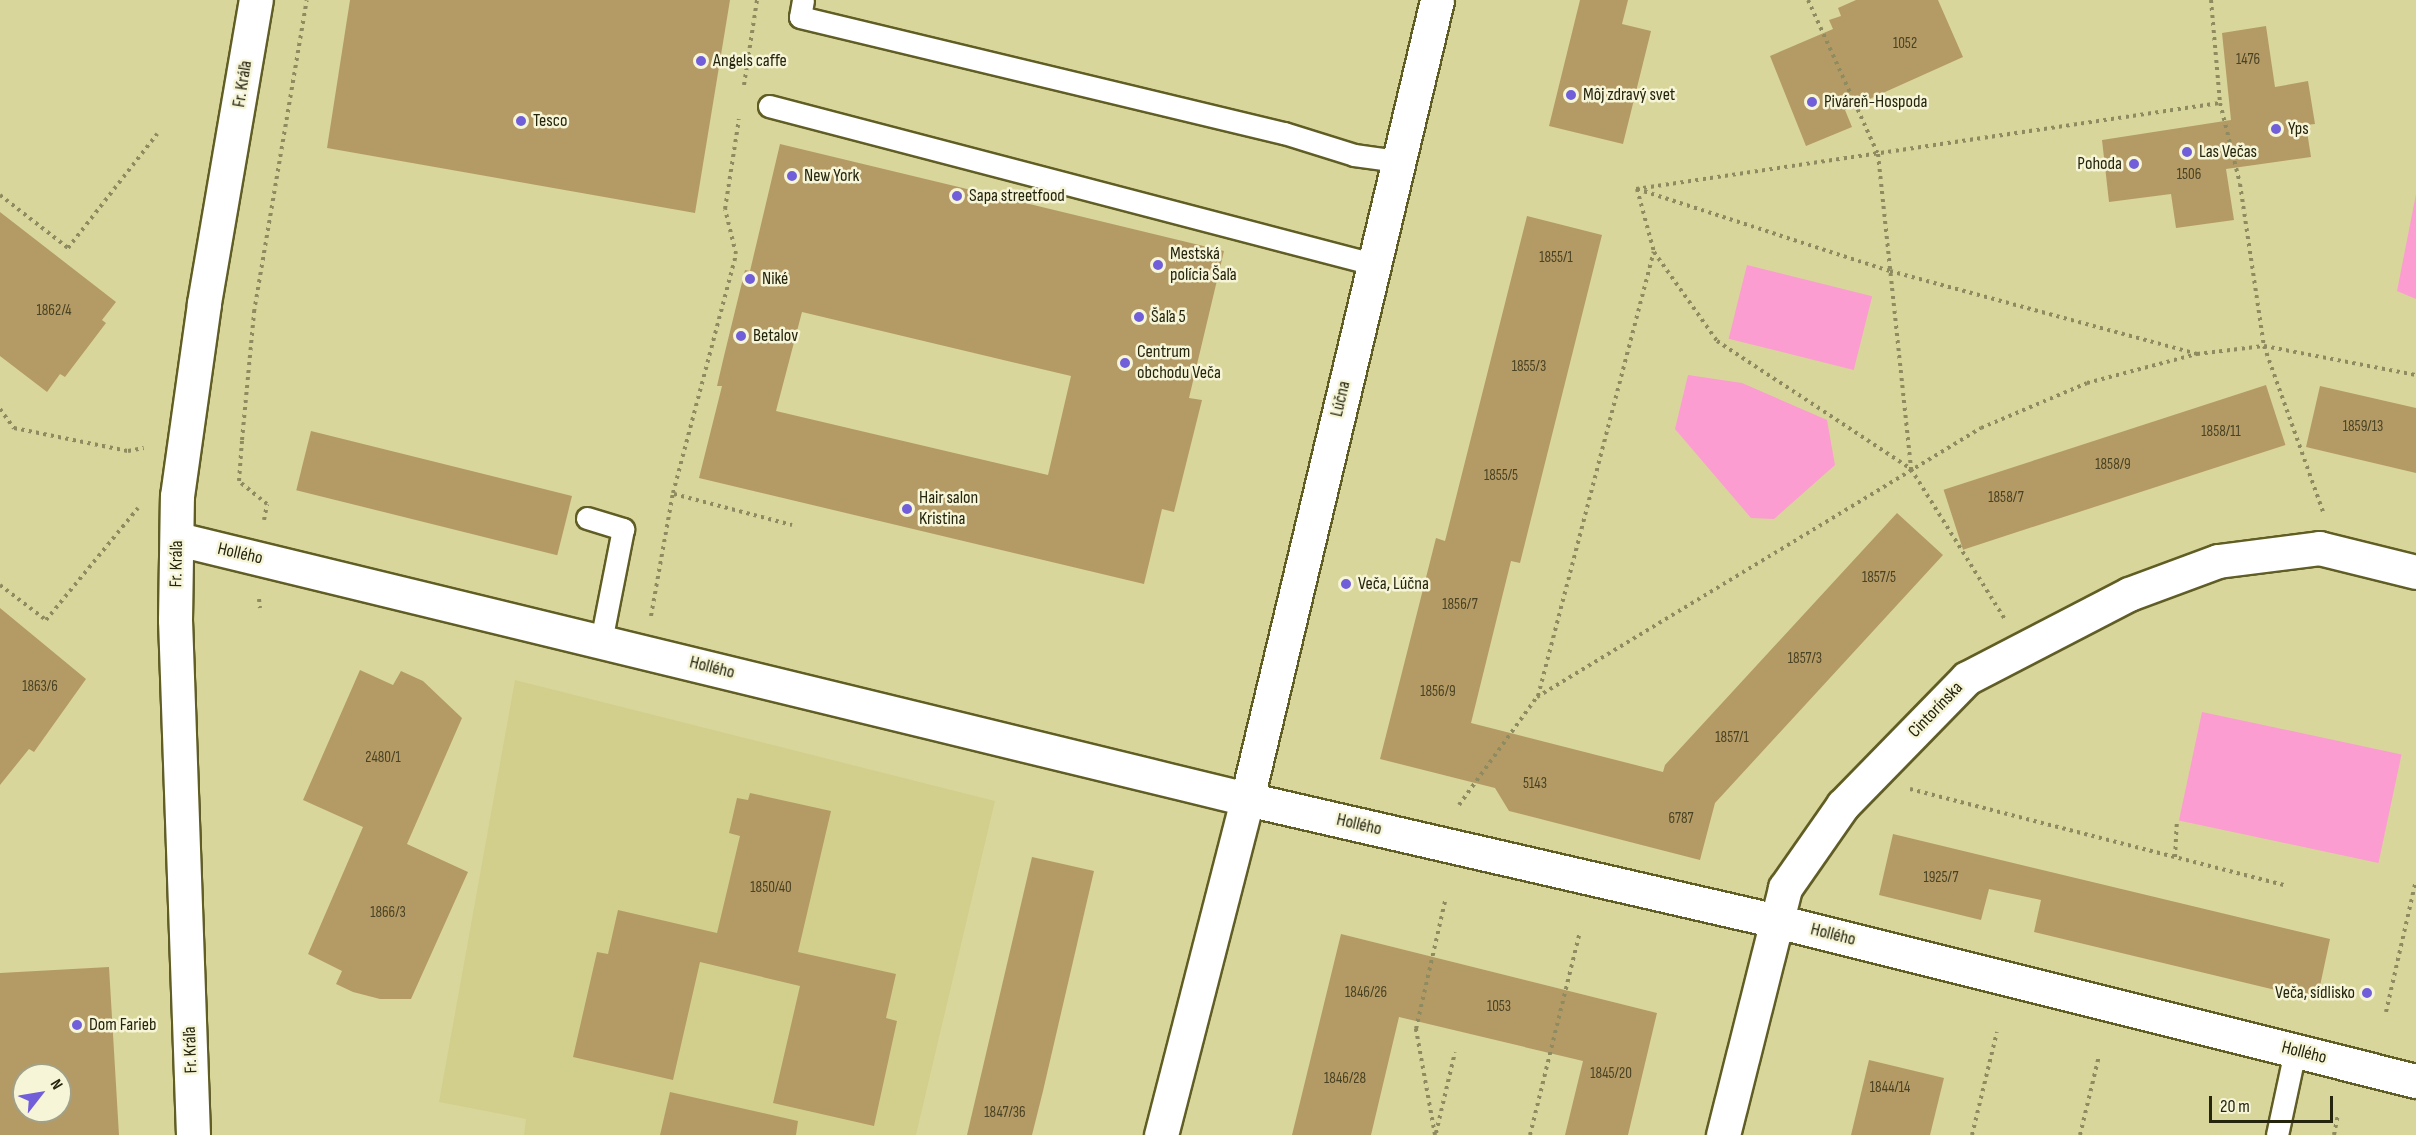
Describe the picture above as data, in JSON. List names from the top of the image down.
{
  "streets": {
    "street": [
      "Fr. Kráľa",
      "Lúčna",
      "Hollého",
      "Cintorínska"
    ]
  },
  "crossings": [
    ["Fr. Kráľa", "Hollého"],
    ["Lúčna", "Hollého"],
    ["Hollého", "Cintorínska"]
  ],
  "places": [
    "Angels caffe",
    "Môj zdravý svet",
    "Piváreň-Hospoda",
    "Tesco",
    "Yps",
    "Las Večas",
    "Pohoda",
    "New York",
    "Sapa streetfood",
    "Mestská polícia Šaľa",
    "Niké",
    "Šaľa 5",
    "Betalov",
    "Centrum obchodu Veča",
    "Hair salon Kristina",
    "Veča, Lúčna",
    "Veča, sídlisko",
    "Dom Farieb"
  ],
  "house_numbers": [
    "1052",
    "1476",
    "1506",
    "1855/1",
    "1862/4",
    "1855/3",
    "1859/13",
    "1858/11",
    "1858/9",
    "1855/5",
    "1858/7",
    "1857/5",
    "1856/7",
    "1857/3",
    "1863/6",
    "1856/9",
    "1857/1",
    "2480/1",
    "5143",
    "6787",
    "1925/7",
    "1850/40",
    "1866/3",
    "1846/26",
    "1053",
    "1845/20",
    "1846/28",
    "1844/14",
    "1847/36"
  ],
  "scale_bar": "20 m",
  "north": "top right"
}
